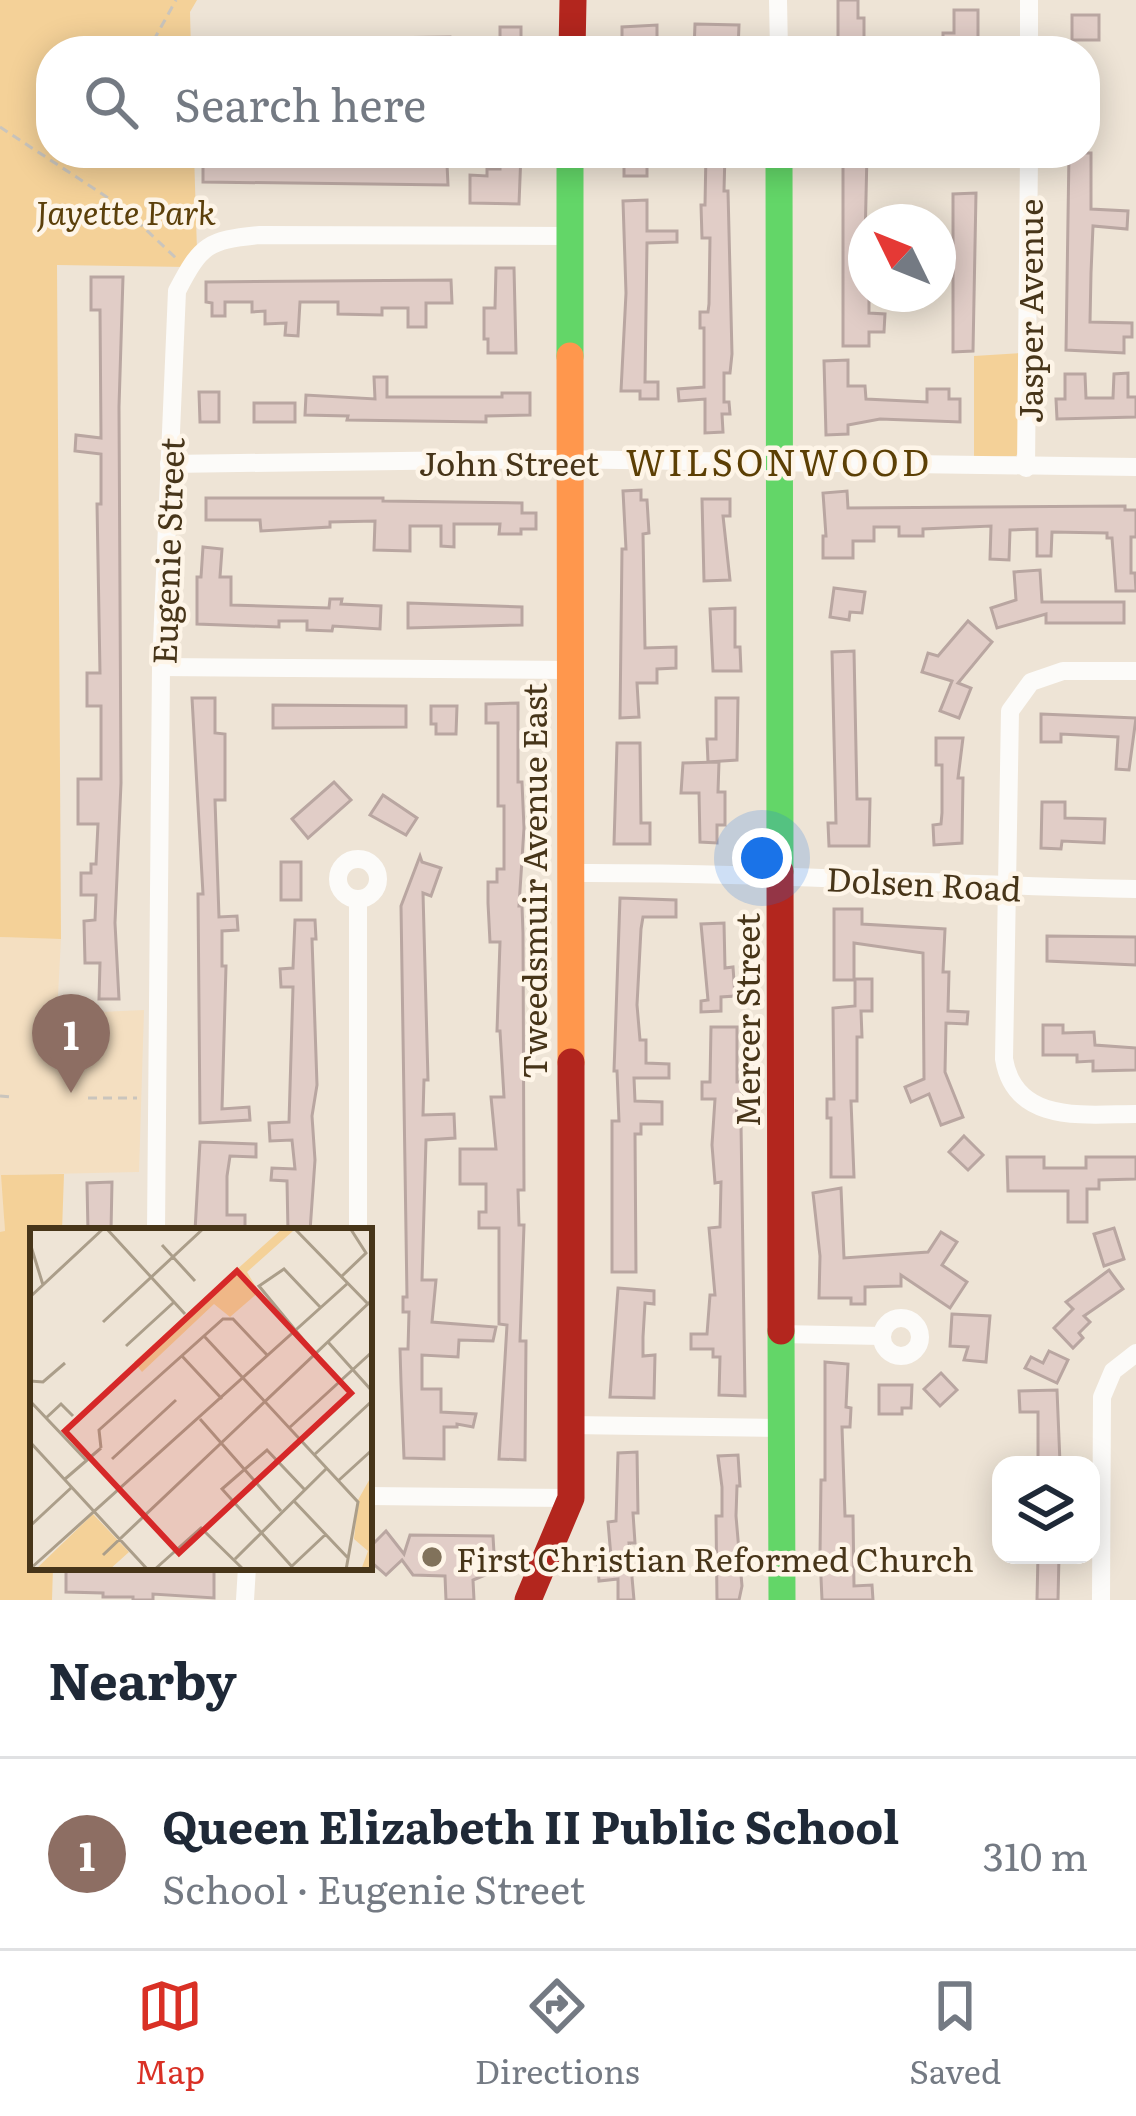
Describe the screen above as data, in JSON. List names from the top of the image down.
{
  "streets": {
    "street": [
      "Jasper Avenue",
      "John Street",
      "Eugenie Street",
      "Tweedsmuir Avenue East",
      "Dolsen Road",
      "Mercer Street"
    ]
  },
  "crossings": [
    ["Jasper Avenue", "John Street"],
    ["John Street", "Eugenie Street"],
    ["John Street", "Tweedsmuir Avenue East"],
    ["John Street", "Mercer Street"],
    ["Tweedsmuir Avenue East", "Dolsen Road"],
    ["Dolsen Road", "Mercer Street"]
  ],
  "districts": ["WILSONWOOD"],
  "parks": ["Jayette Park"],
  "places": ["First Christian Reformed Church"],
  "north": "top left",
  "page": {
    "search": "Search here",
    "pins": "1",
    "heading": "Nearby",
    "list": [
      {
        "mark": "1",
        "name": "Queen Elizabeth II Public School",
        "note": "School · Eugenie Street",
        "value": "310 m"
      }
    ],
    "nav": ["Map", "Directions", "Saved"]
  }
}
